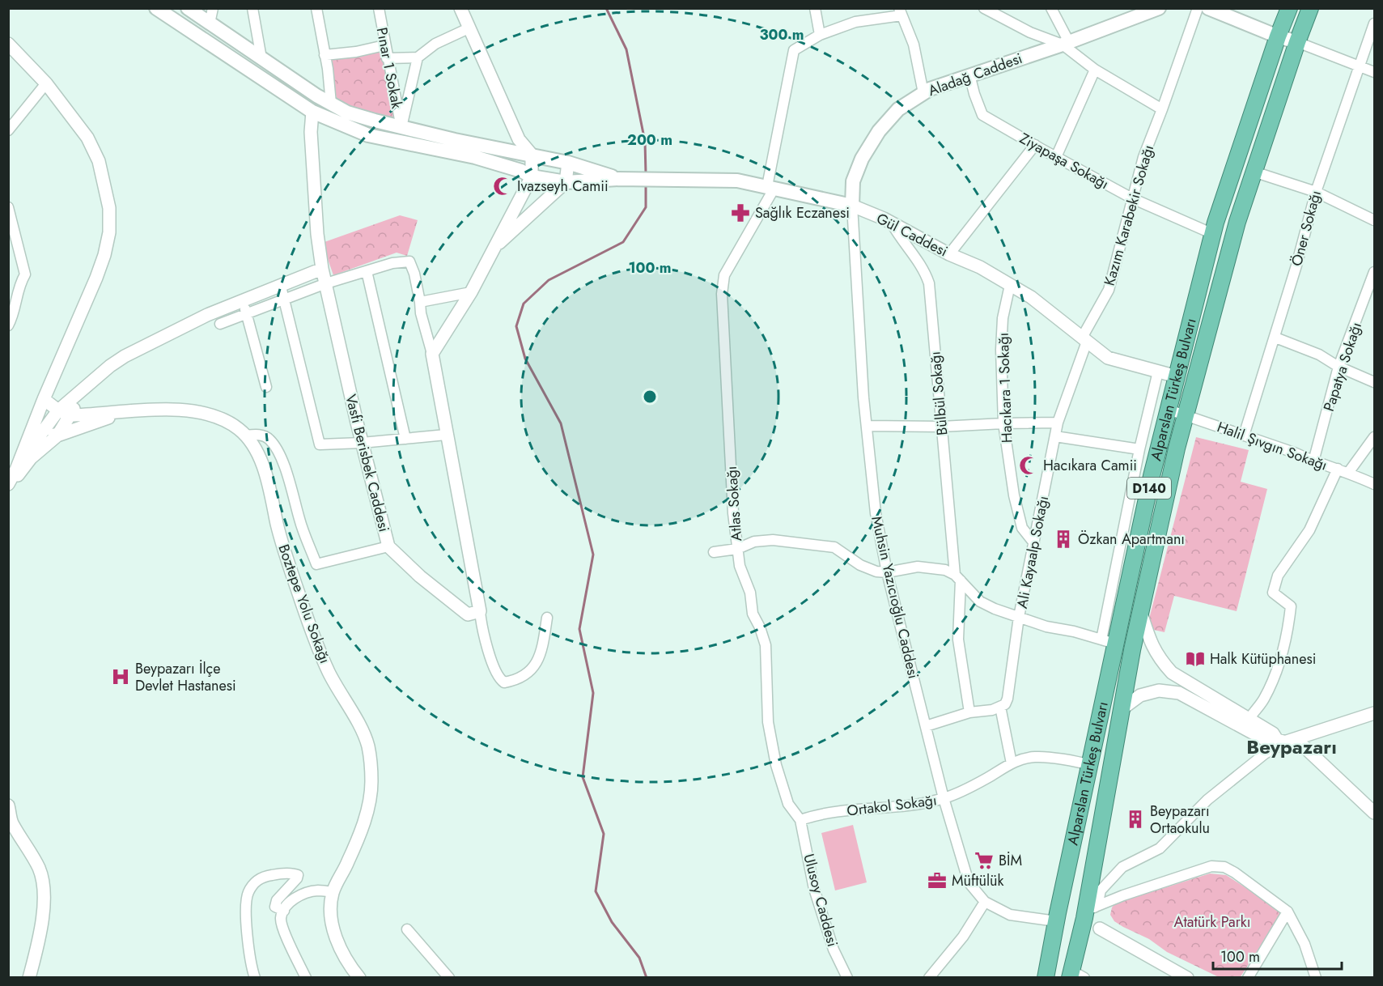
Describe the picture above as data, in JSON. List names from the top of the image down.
{
  "streets": {
    "highway": ["Alparslan Türkeş Bulvarı", "D140"],
    "main road": ["Aladağ Caddesi", "Gül Caddesi"],
    "street": [
      "Pınar 1 Sokak",
      "Ziyapaşa Sokağı",
      "Kazım Karabekir Sokağı",
      "Öner Sokağı",
      "Papatya Sokağı",
      "Hacıkara 1 Sokağı",
      "Bülbül Sokağı",
      "Halil Şıvgın Sokağı",
      "Vasfi Berisbek Caddesi",
      "Atlas Sokağı",
      "Ali Kayaalp Sokağı",
      "Muhsin Yazıcıoğlu Caddesi",
      "Boztepe Yolu Sokağı",
      "Ortakol Sokağı",
      "Ulusoy Caddesi"
    ]
  },
  "crossings": [
    ["Pınar 1 Sokak", "Gül Caddesi"],
    ["Aladağ Caddesi", "Ziyapaşa Sokağı"],
    ["Aladağ Caddesi", "Gül Caddesi"],
    ["Aladağ Caddesi", "Muhsin Yazıcıoğlu Caddesi"],
    ["Ziyapaşa Sokağı", "Kazım Karabekir Sokağı"],
    ["Ziyapaşa Sokağı", "Alparslan Türkeş Bulvarı"],
    ["Kazım Karabekir Sokağı", "Gül Caddesi"],
    ["Kazım Karabekir Sokağı", "Ali Kayaalp Sokağı"],
    ["Öner Sokağı", "Halil Şıvgın Sokağı"],
    ["Gül Caddesi", "Hacıkara 1 Sokağı"],
    ["Gül Caddesi", "Alparslan Türkeş Bulvarı"],
    ["Gül Caddesi", "Bülbül Sokağı"],
    ["Gül Caddesi", "Vasfi Berisbek Caddesi"],
    ["Gül Caddesi", "Atlas Sokağı"],
    ["Gül Caddesi", "Ali Kayaalp Sokağı"],
    ["Gül Caddesi", "Muhsin Yazıcıoğlu Caddesi"],
    ["Papatya Sokağı", "Halil Şıvgın Sokağı"],
    ["Hacıkara 1 Sokağı", "Ali Kayaalp Sokağı"],
    ["Alparslan Türkeş Bulvarı", "Halil Şıvgın Sokağı"],
    ["Alparslan Türkeş Bulvarı", "Muhsin Yazıcıoğlu Caddesi"],
    ["Alparslan Türkeş Bulvarı", "Ortakol Sokağı"],
    ["Atlas Sokağı", "Ortakol Sokağı"],
    ["Atlas Sokağı", "Ulusoy Caddesi"],
    ["Muhsin Yazıcıoğlu Caddesi", "Ortakol Sokağı"],
    ["Ortakol Sokağı", "Ulusoy Caddesi"]
  ],
  "districts": ["Beypazarı"],
  "parks": ["Atatürk Parkı"],
  "places": {
    "mosque": ["Ivazseyh Camii", "Hacıkara Camii"],
    "pharmacy": ["Sağlık Eczanesi"],
    "building": ["Özkan Apartmanı", "Beypazarı Ortaokulu"],
    "library": ["Halk Kütüphanesi"],
    "hospital": ["Beypazarı İlçe Devlet Hastanesi"],
    "supermarket": ["BİM"],
    "office": ["Müftülük"]
  },
  "scale_bar": "100 m",
  "rings": ["300 m", "200 m", "100 m"]
}
